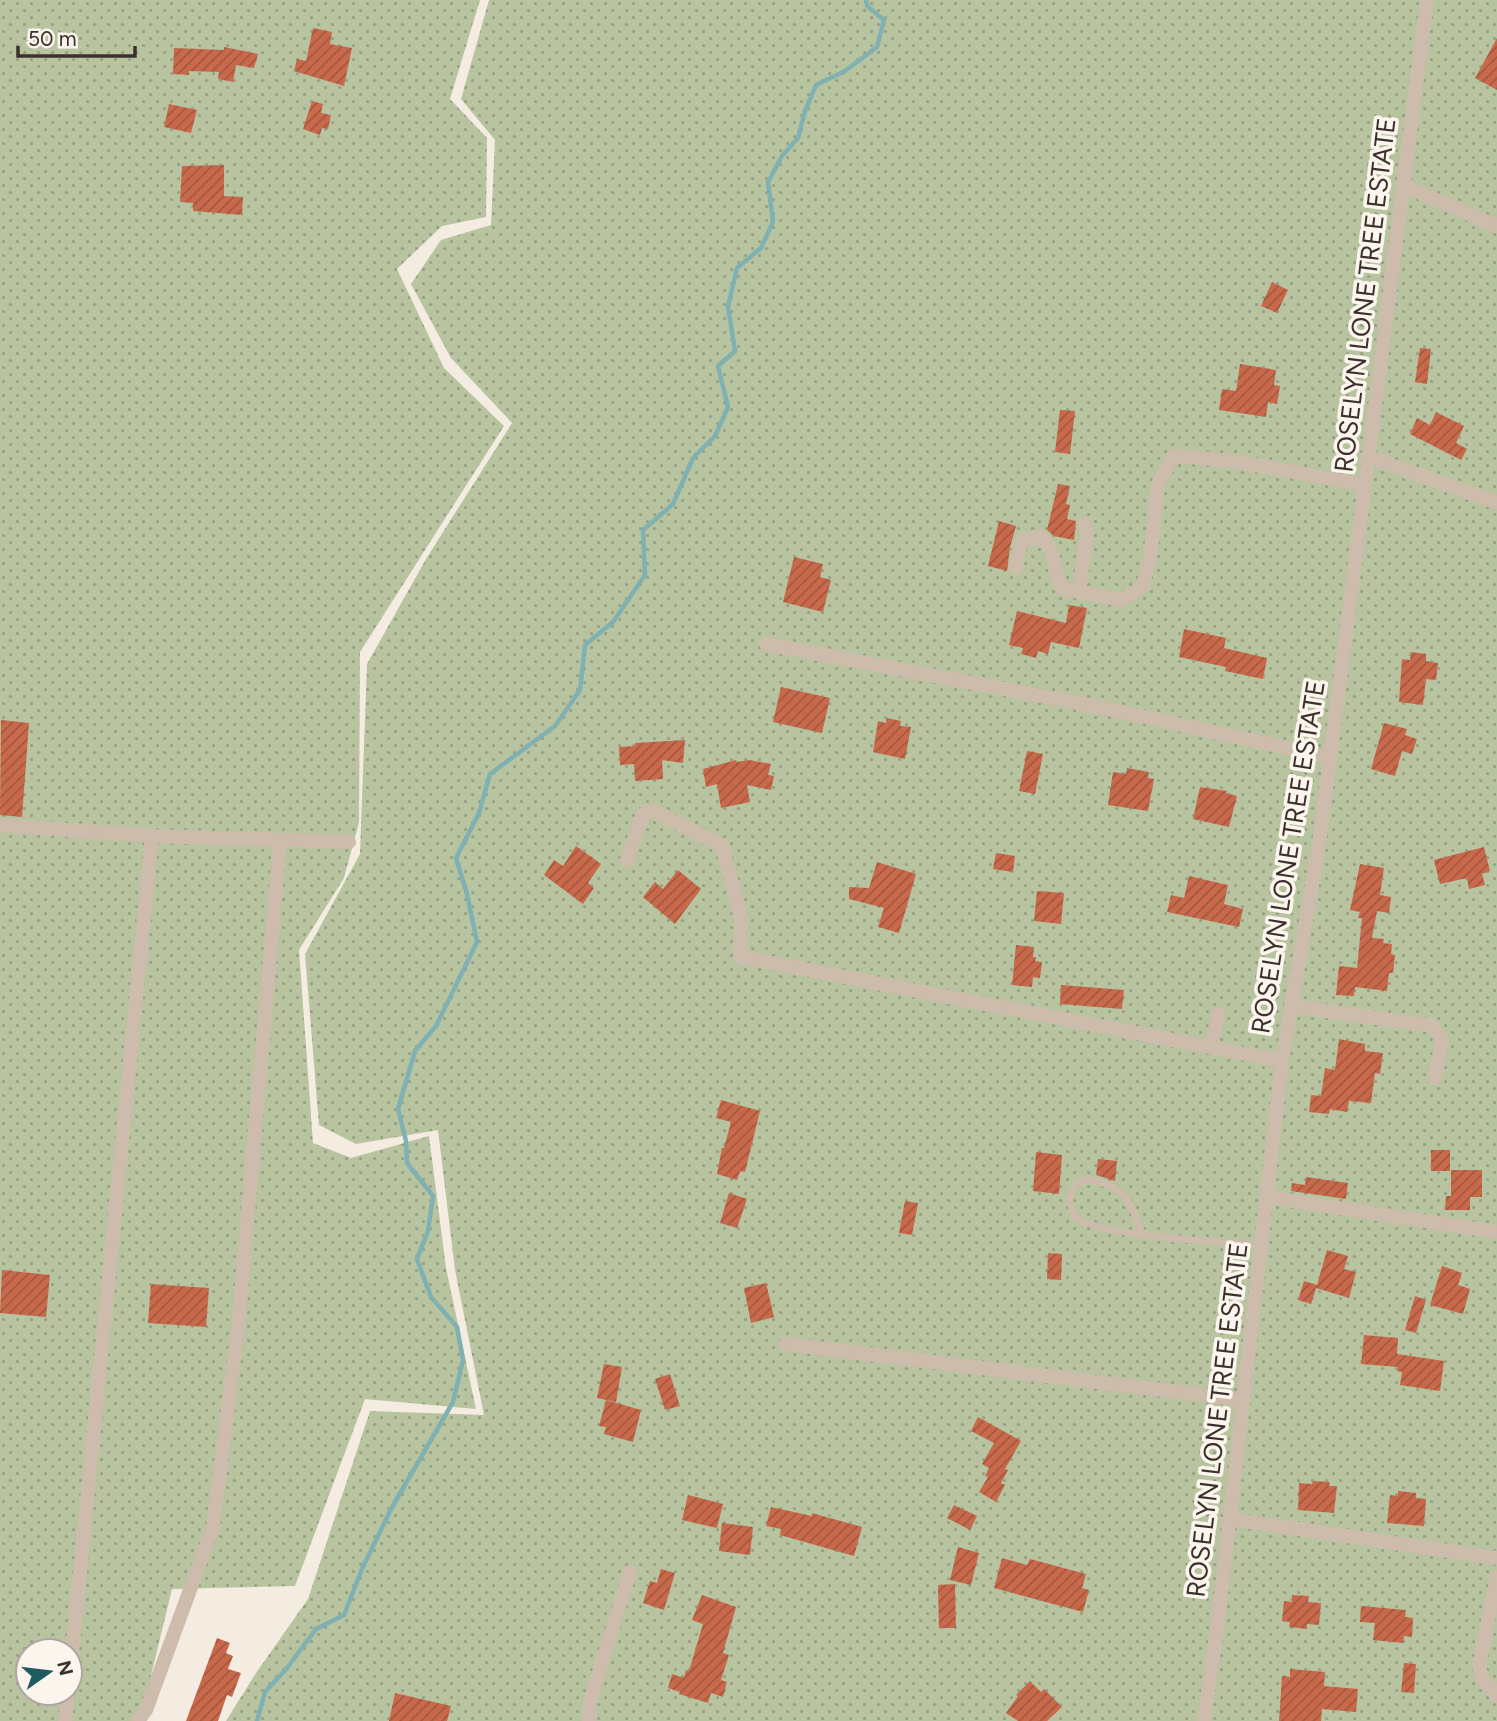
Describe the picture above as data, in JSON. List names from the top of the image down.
{
  "streets": {
    "street": ["ROSELYN LONE TREE ESTATE"]
  },
  "scale_bar": "50 m",
  "north": "right"
}
